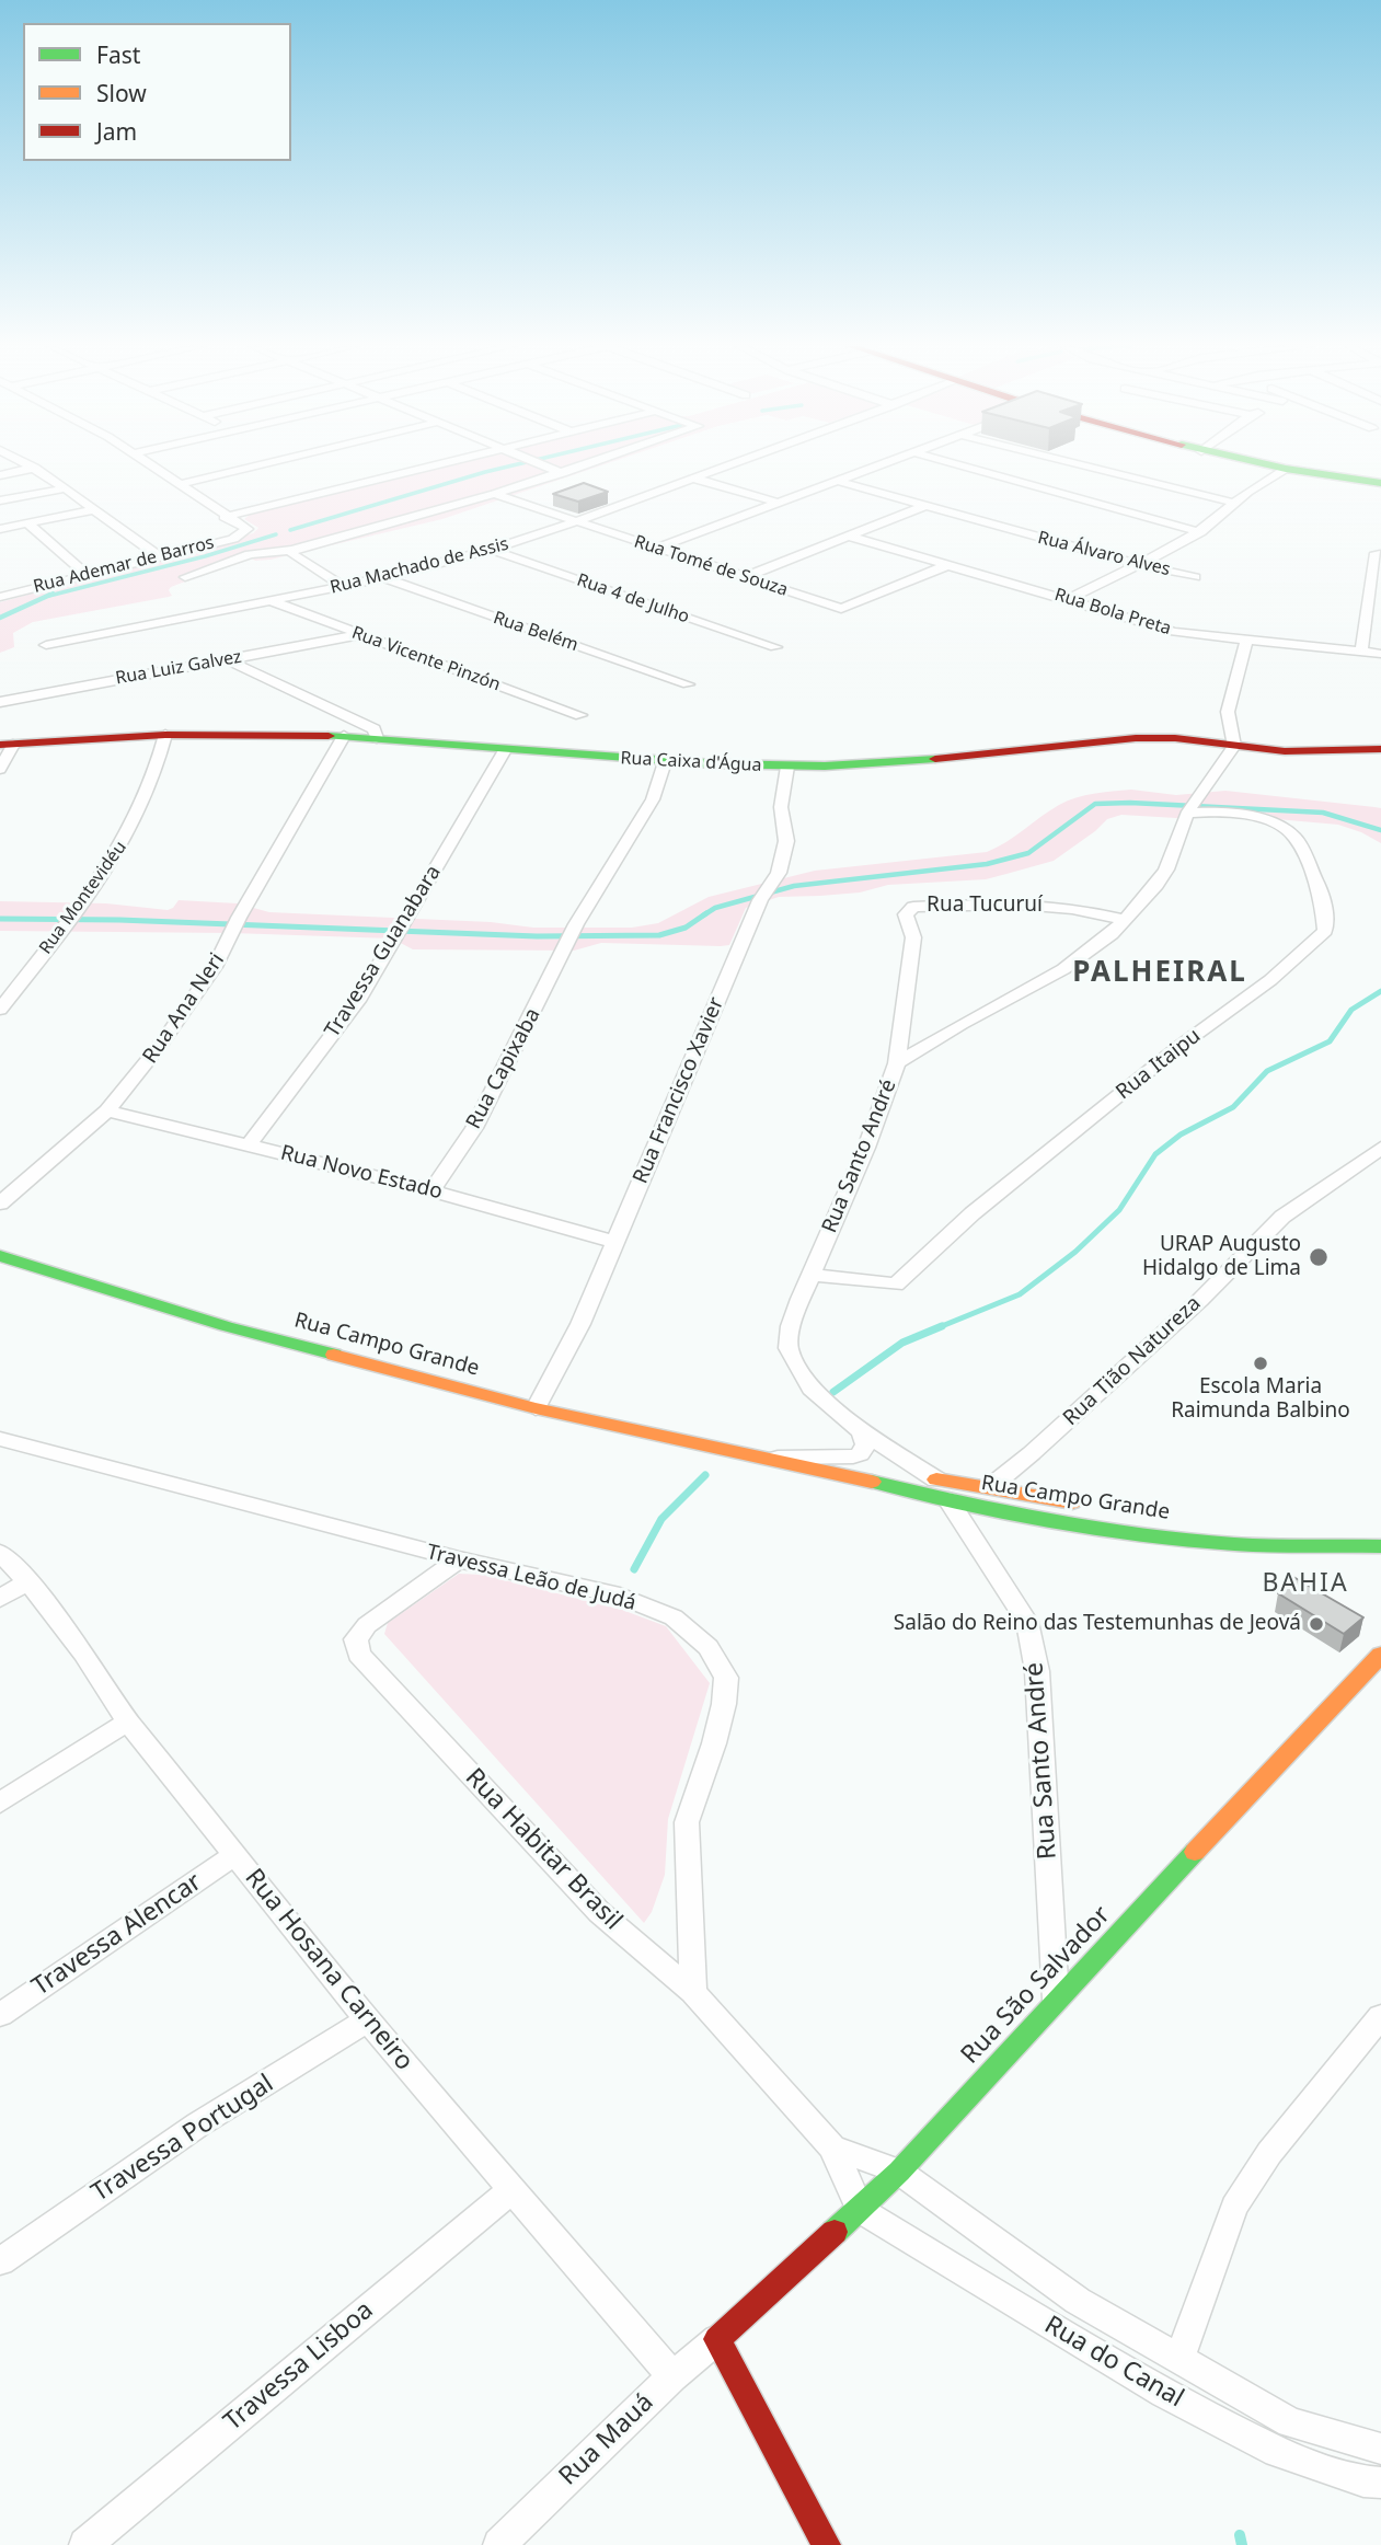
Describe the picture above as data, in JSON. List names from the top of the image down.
{
  "streets": {
    "street": [
      "Rua Álvaro Alves",
      "Rua Ademar de Barros",
      "Rua Machado de Assis",
      "Rua Tomé de Souza",
      "Rua 4 de Julho",
      "Rua Bola Preta",
      "Rua Belém",
      "Rua Vicente Pinzón",
      "Rua Luiz Galvez",
      "Rua Caixa d'Água",
      "Rua Montevidéu",
      "Rua Tucuruí",
      "Travessa Guanabara",
      "Rua Ana Neri",
      "Rua Itaipu",
      "Rua Capixaba",
      "Rua Francisco Xavier",
      "Rua Santo André",
      "Rua Novo Estado",
      "Rua Campo Grande",
      "Rua Tião Natureza",
      "Travessa Leão de Judá",
      "Rua Habitar Brasil",
      "Travessa Alencar",
      "Rua Hosana Carneiro",
      "Rua São Salvador",
      "Travessa Portugal",
      "Rua do Canal",
      "Travessa Lisboa",
      "Rua Mauá"
    ]
  },
  "crossings": [
    ["Rua Machado de Assis", "Rua Tomé de Souza"],
    ["Rua Machado de Assis", "Rua 4 de Julho"],
    ["Rua Machado de Assis", "Rua Belém"],
    ["Rua Machado de Assis", "Rua Vicente Pinzón"],
    ["Rua Tomé de Souza", "Rua Bola Preta"],
    ["Rua Vicente Pinzón", "Rua Luiz Galvez"],
    ["Rua Caixa d'Água", "Rua Montevidéu"],
    ["Rua Caixa d'Água", "Travessa Guanabara"],
    ["Rua Caixa d'Água", "Rua Ana Neri"],
    ["Rua Caixa d'Água", "Rua Capixaba"],
    ["Rua Caixa d'Água", "Rua Francisco Xavier"],
    ["Rua Caixa d'Água", "Rua Santo André"],
    ["Rua Tucuruí", "Rua Santo André"],
    ["Travessa Guanabara", "Rua Novo Estado"],
    ["Rua Ana Neri", "Rua Novo Estado"],
    ["Rua Itaipu", "Rua Santo André"],
    ["Rua Capixaba", "Rua Novo Estado"],
    ["Rua Francisco Xavier", "Rua Novo Estado"],
    ["Rua Francisco Xavier", "Rua Campo Grande"],
    ["Rua Santo André", "Rua Campo Grande"],
    ["Rua Santo André", "Rua São Salvador"],
    ["Rua Campo Grande", "Rua Tião Natureza"],
    ["Travessa Leão de Judá", "Rua Habitar Brasil"],
    ["Rua Habitar Brasil", "Rua São Salvador"],
    ["Rua Habitar Brasil", "Rua do Canal"],
    ["Travessa Alencar", "Rua Hosana Carneiro"],
    ["Rua Hosana Carneiro", "Travessa Portugal"],
    ["Rua Hosana Carneiro", "Travessa Lisboa"],
    ["Rua Hosana Carneiro", "Rua Mauá"],
    ["Rua São Salvador", "Rua do Canal"],
    ["Rua São Salvador", "Rua Mauá"]
  ],
  "districts": ["PALHEIRAL", "BAHIA"],
  "places": ["URAP Augusto Hidalgo de Lima", "Escola Maria Raimunda Balbino", "Salão do Reino das Testemunhas de Jeová"],
  "legend": ["Fast", "Slow", "Jam"]
}
